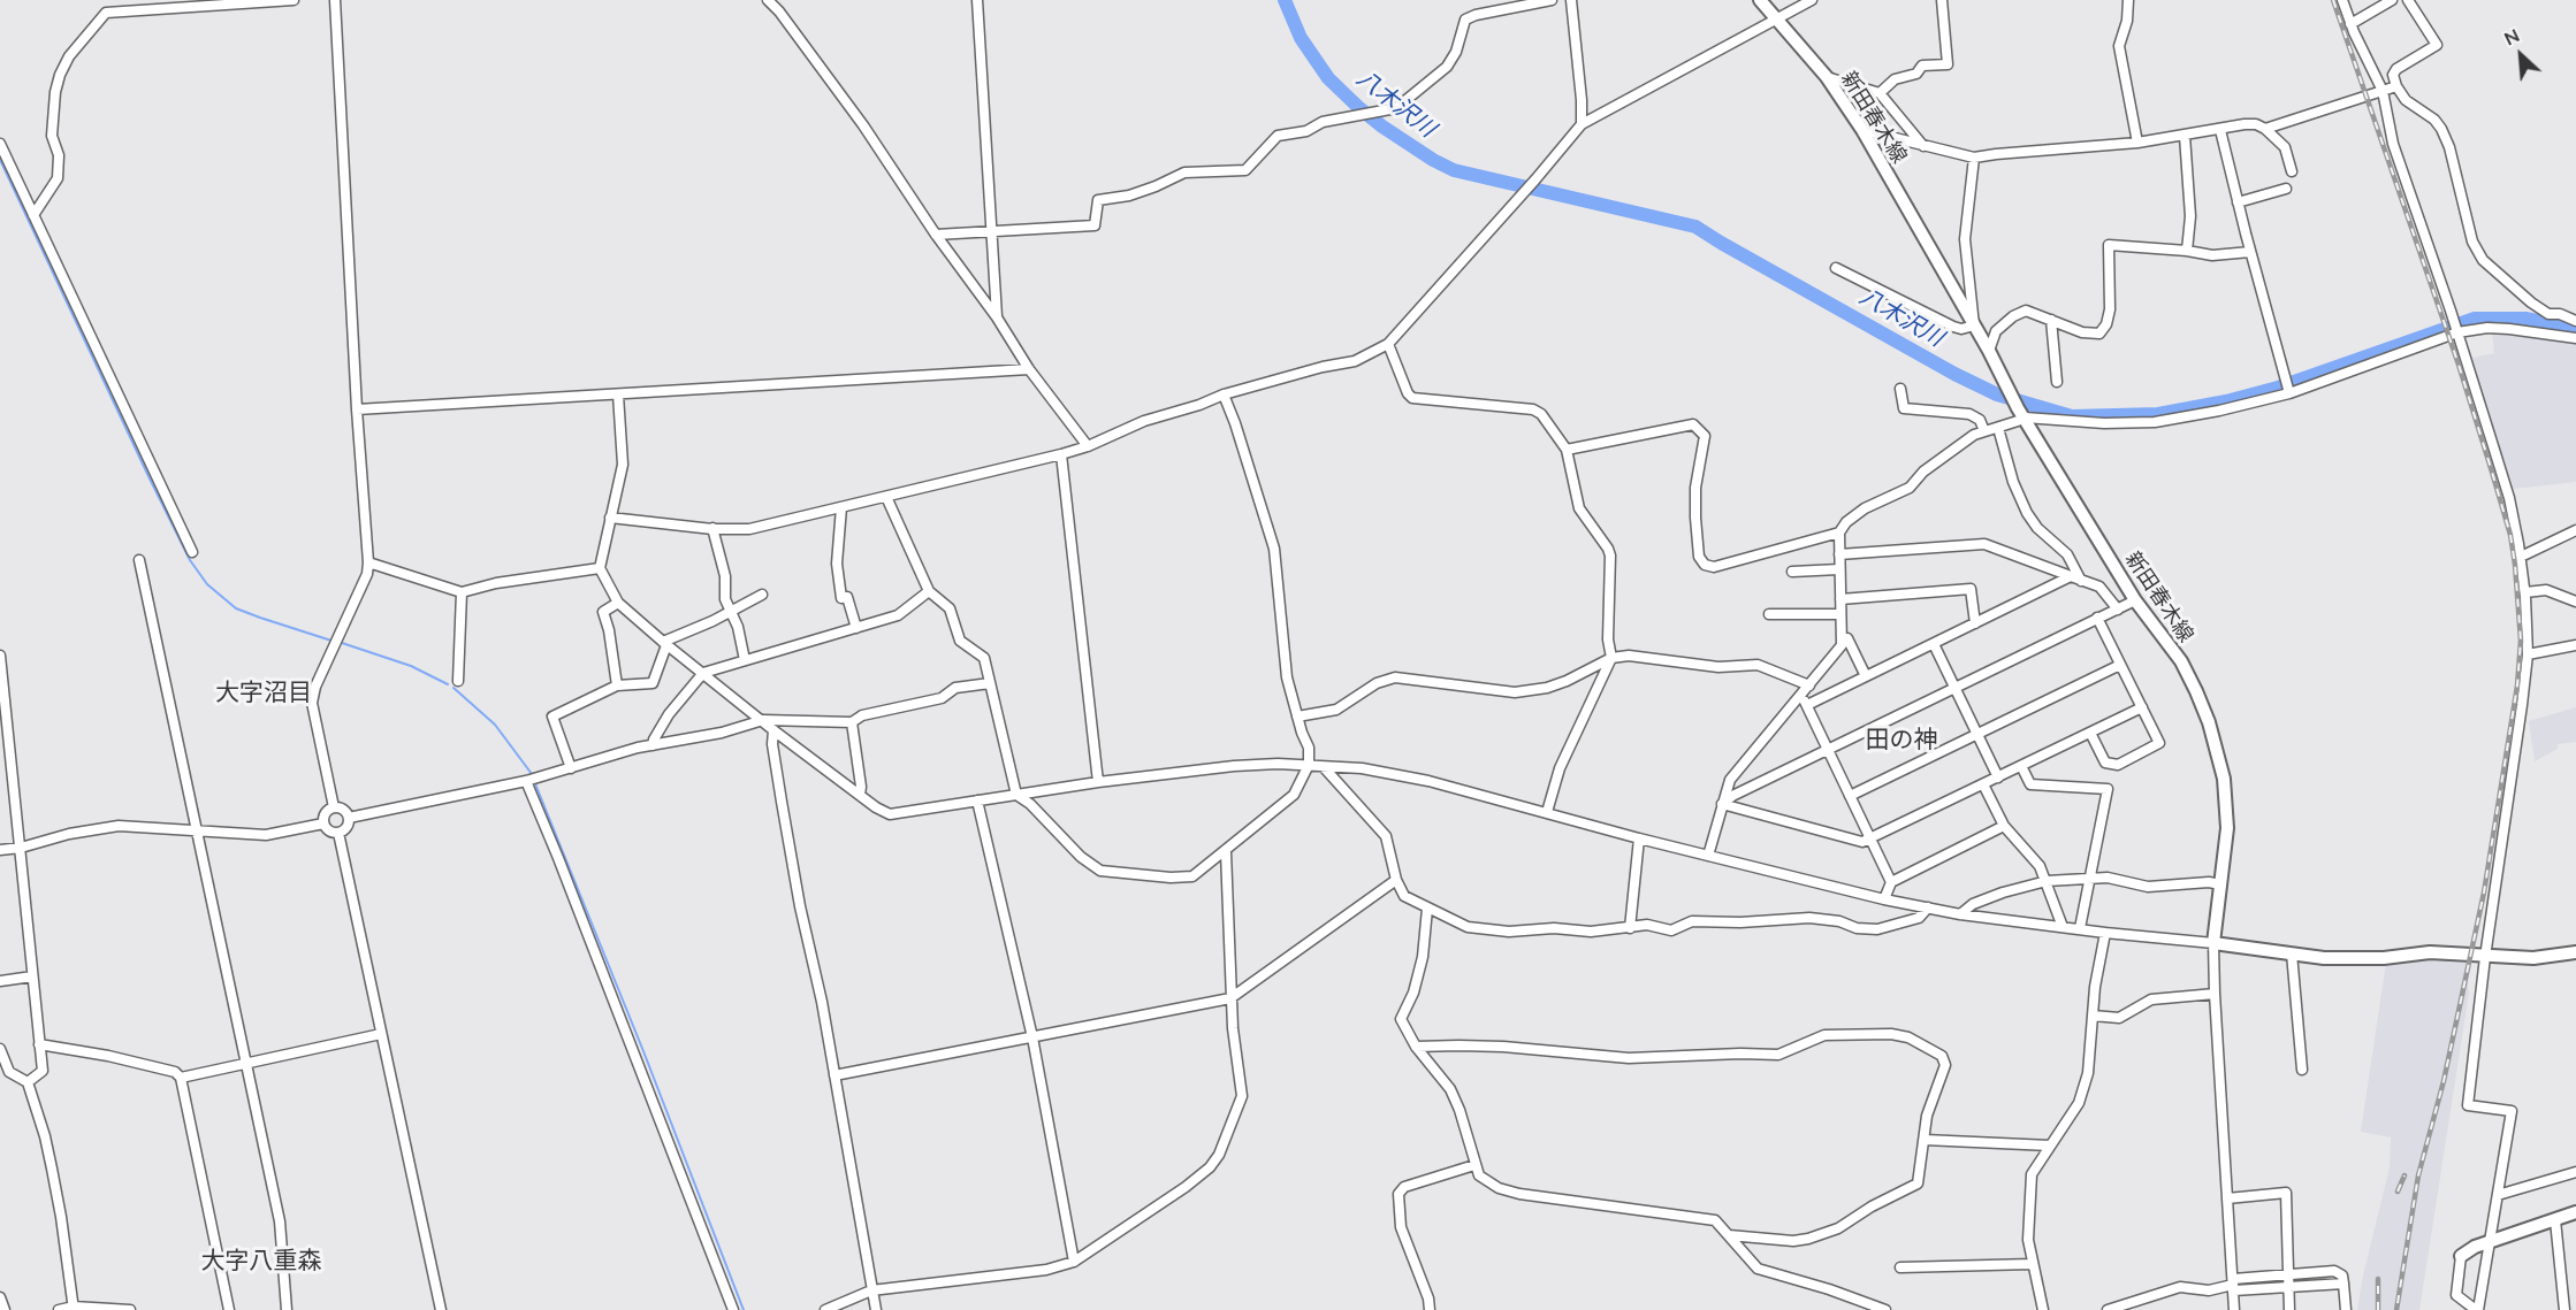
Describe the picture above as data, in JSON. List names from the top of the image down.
{
  "streets": {
    "main road": ["新田春木線"]
  },
  "districts": ["大字沼目", "田の神", "大字八重森"],
  "water": ["八木沢川"],
  "north": "top left"
}
